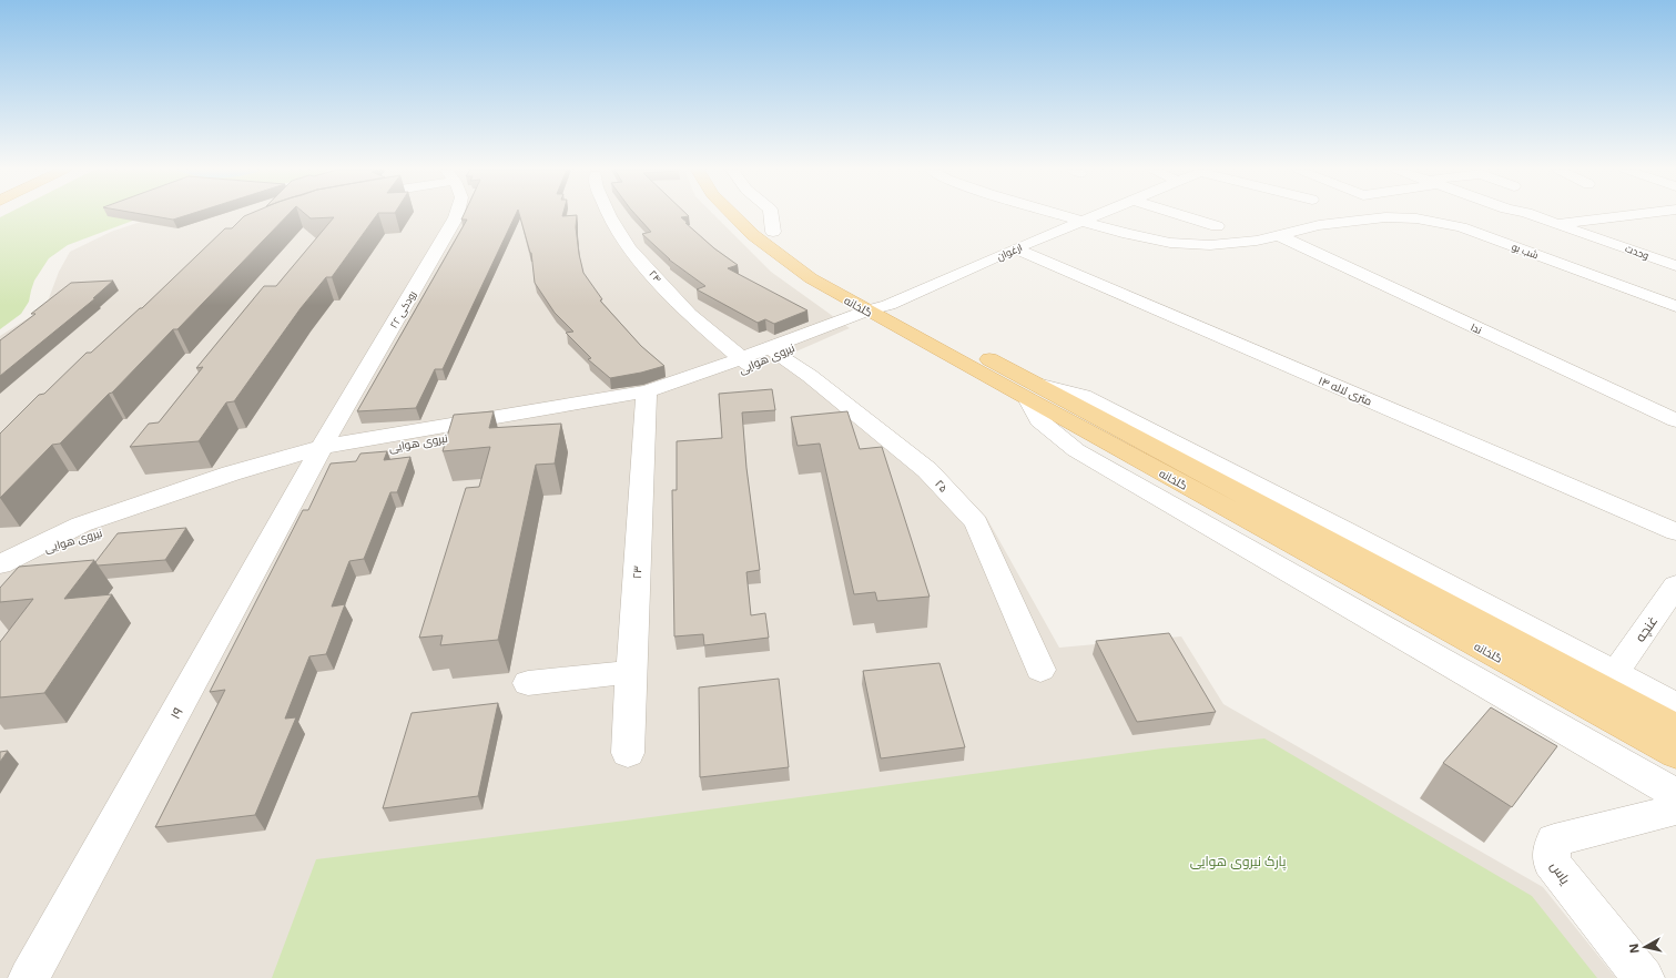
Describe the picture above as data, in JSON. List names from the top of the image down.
{
  "streets": {
    "main road": ["گلخانه"],
    "street": [
      "شب بو",
      "ارغوان",
      "وحدت",
      "۲۴",
      "رودکی ۲۲",
      "ندا",
      "نیروی هوایی",
      "۱۴ متری لاله",
      "۲۵",
      "۲۳",
      "غنچه",
      "۱۹",
      "یاس"
    ]
  },
  "crossings": [
    ["شب بو", "ارغوان"],
    ["شب بو", "ندا"],
    ["ارغوان", "گلخانه"],
    ["ارغوان", "نیروی هوایی"],
    ["ارغوان", "۱۴ متری لاله"],
    ["۲۴", "نیروی هوایی"],
    ["گلخانه", "نیروی هوایی"],
    ["رودکی ۲۲", "نیروی هوایی"],
    ["رودکی ۲۲", "۱۹"],
    ["نیروی هوایی", "۲۵"],
    ["نیروی هوایی", "۲۳"],
    ["نیروی هوایی", "۱۹"]
  ],
  "parks": ["پارک نیروی هوایی"],
  "north": "left"
}
